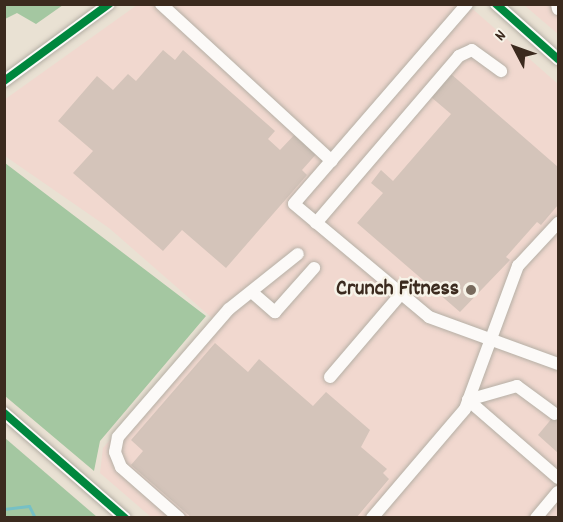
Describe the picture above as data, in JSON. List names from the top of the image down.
{
  "places": ["Crunch Fitness"],
  "north": "top left"
}
